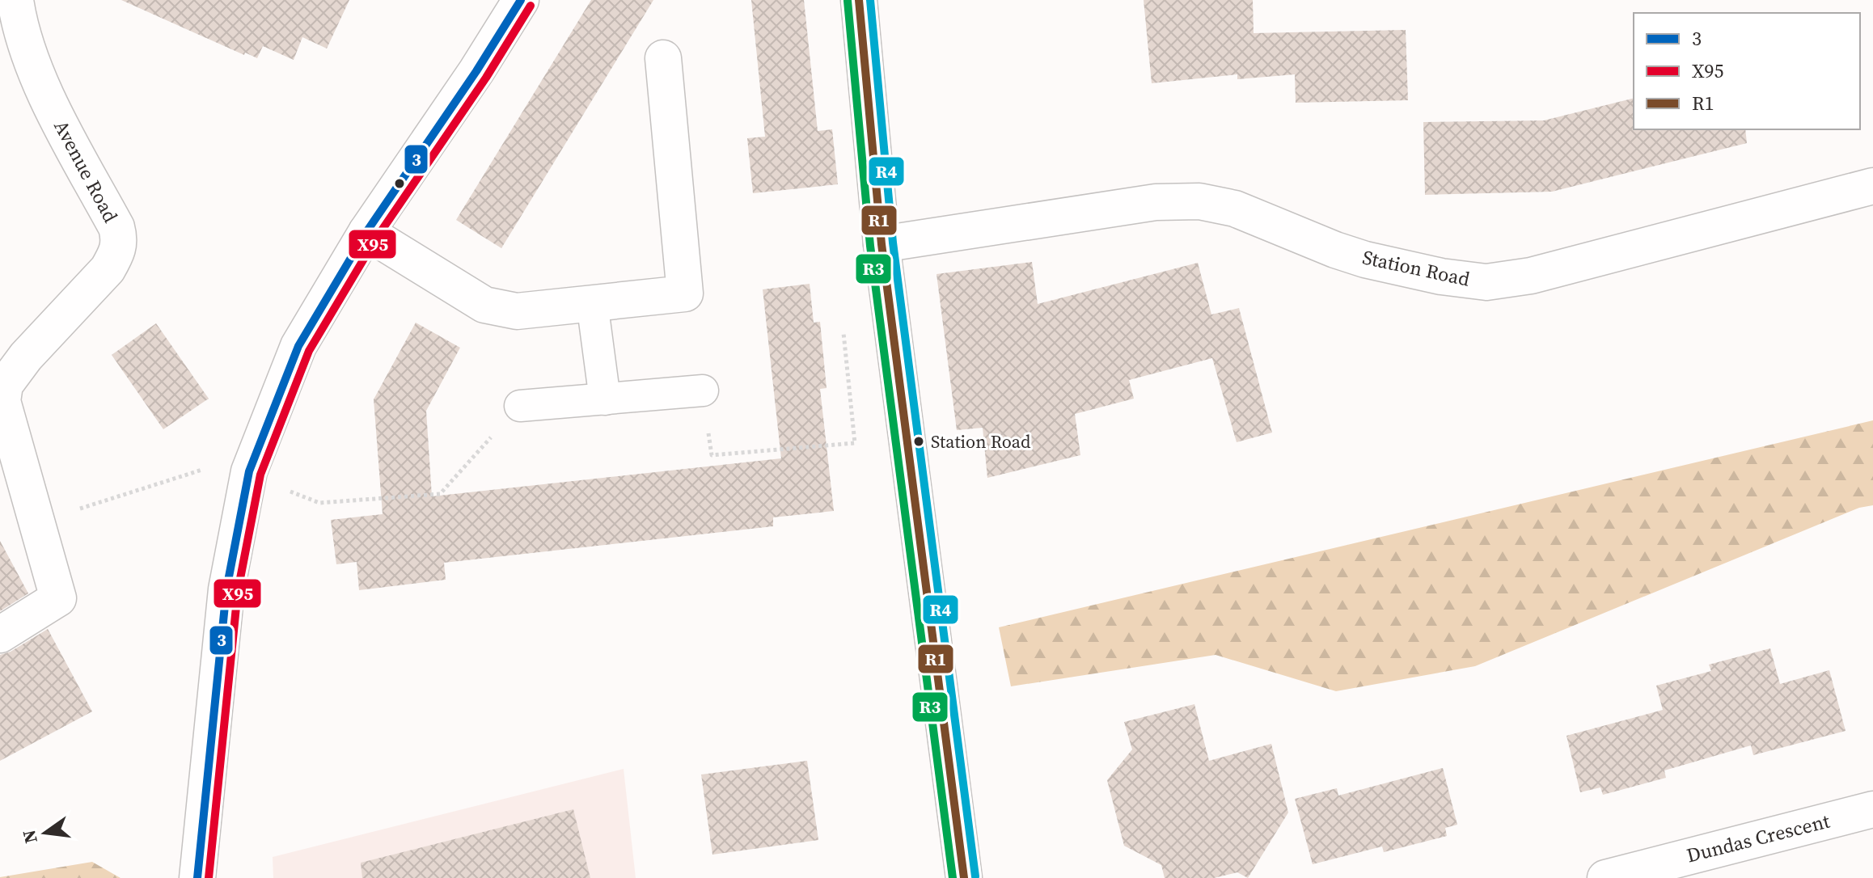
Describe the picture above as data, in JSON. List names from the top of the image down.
{
  "streets": {
    "street": ["Avenue Road", "Station Road", "Dundas Crescent"]
  },
  "places": ["Station Road"],
  "lines": [
    "transit line 3",
    "transit line R1",
    "transit line R4",
    "transit line R3",
    "transit line X95"
  ],
  "legend": ["3", "X95", "R1"],
  "north": "left"
}
